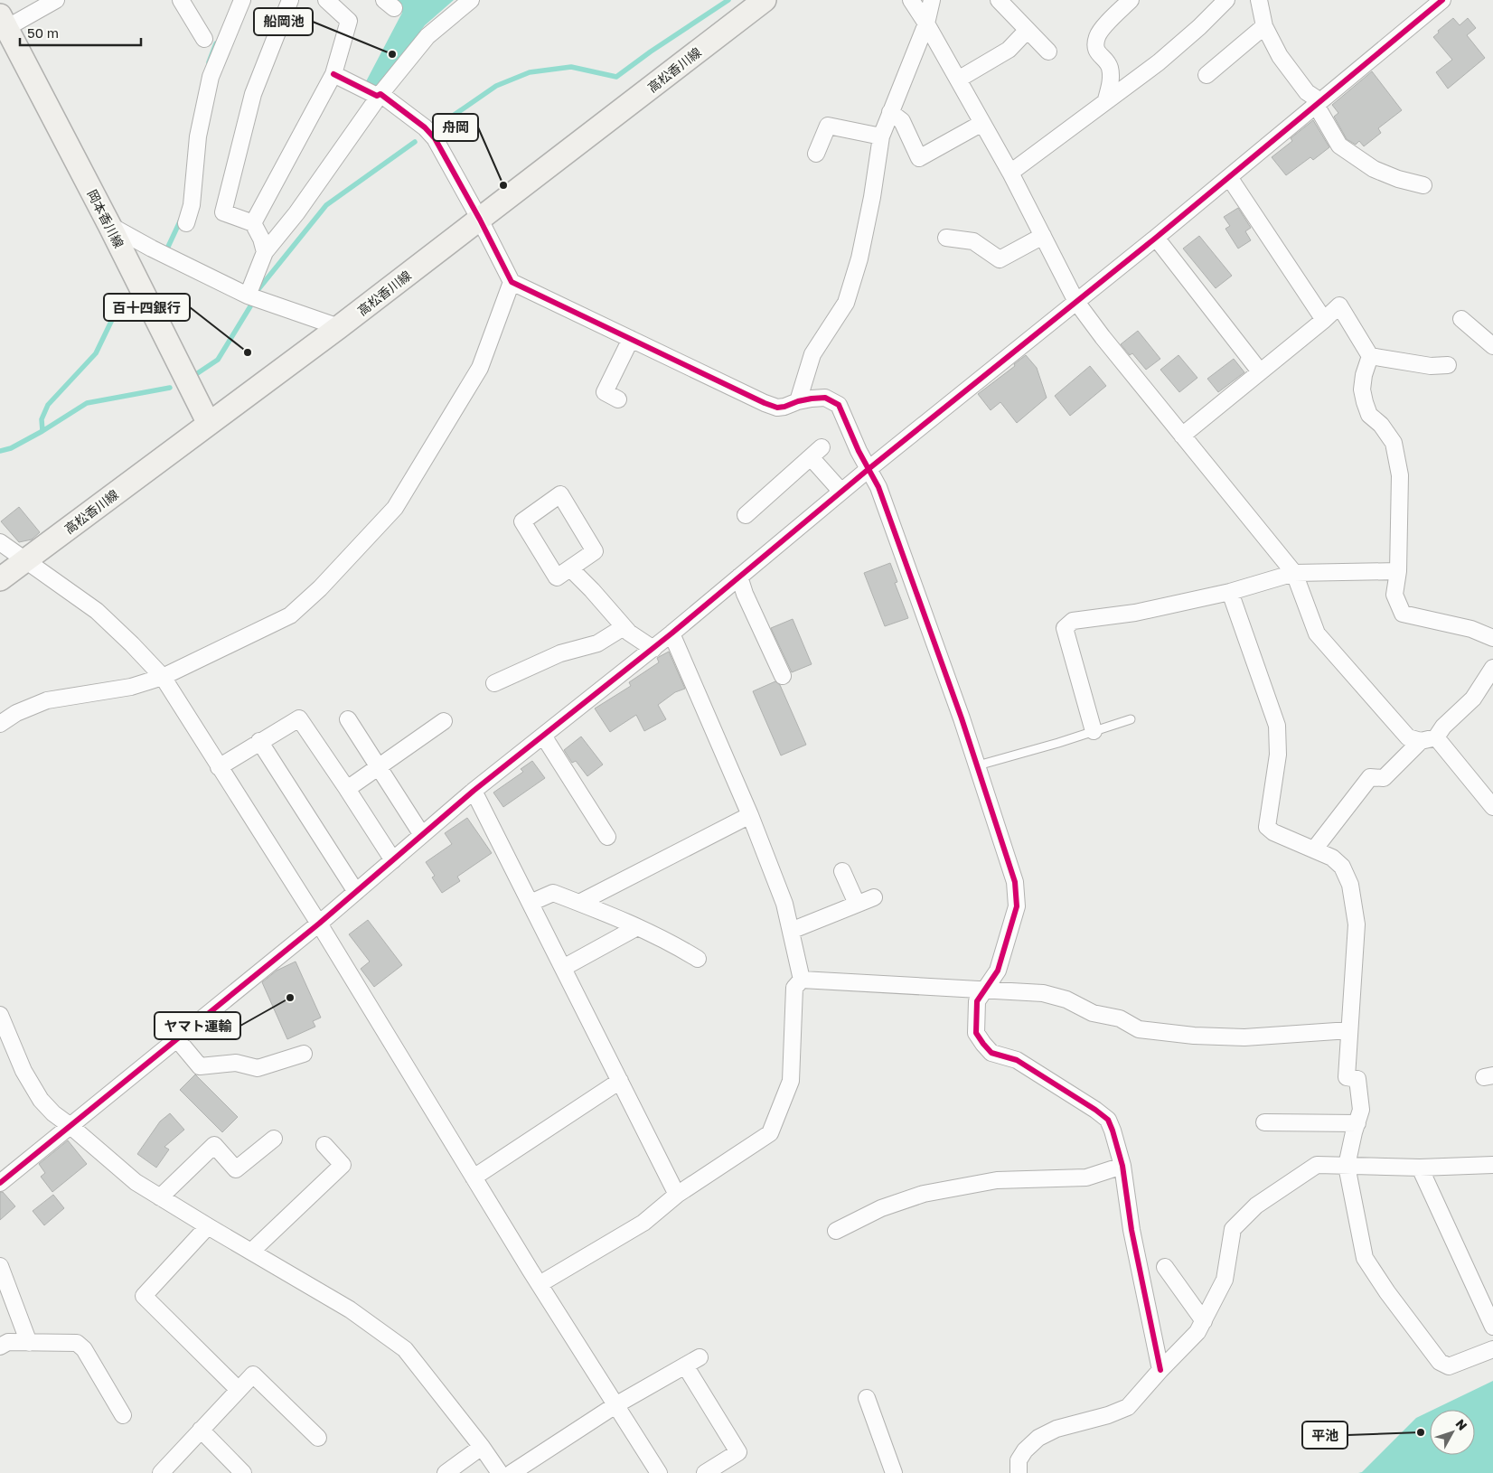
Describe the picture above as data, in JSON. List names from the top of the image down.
{
  "streets": {
    "main road": ["高松香川線", "岡本香川線"]
  },
  "crossings": [
    ["高松香川線", "岡本香川線"]
  ],
  "places": [
    "船岡池",
    "舟岡",
    "百十四銀行",
    "ヤマト運輸",
    "平池"
  ],
  "scale_bar": "50 m",
  "north": "top right"
}
